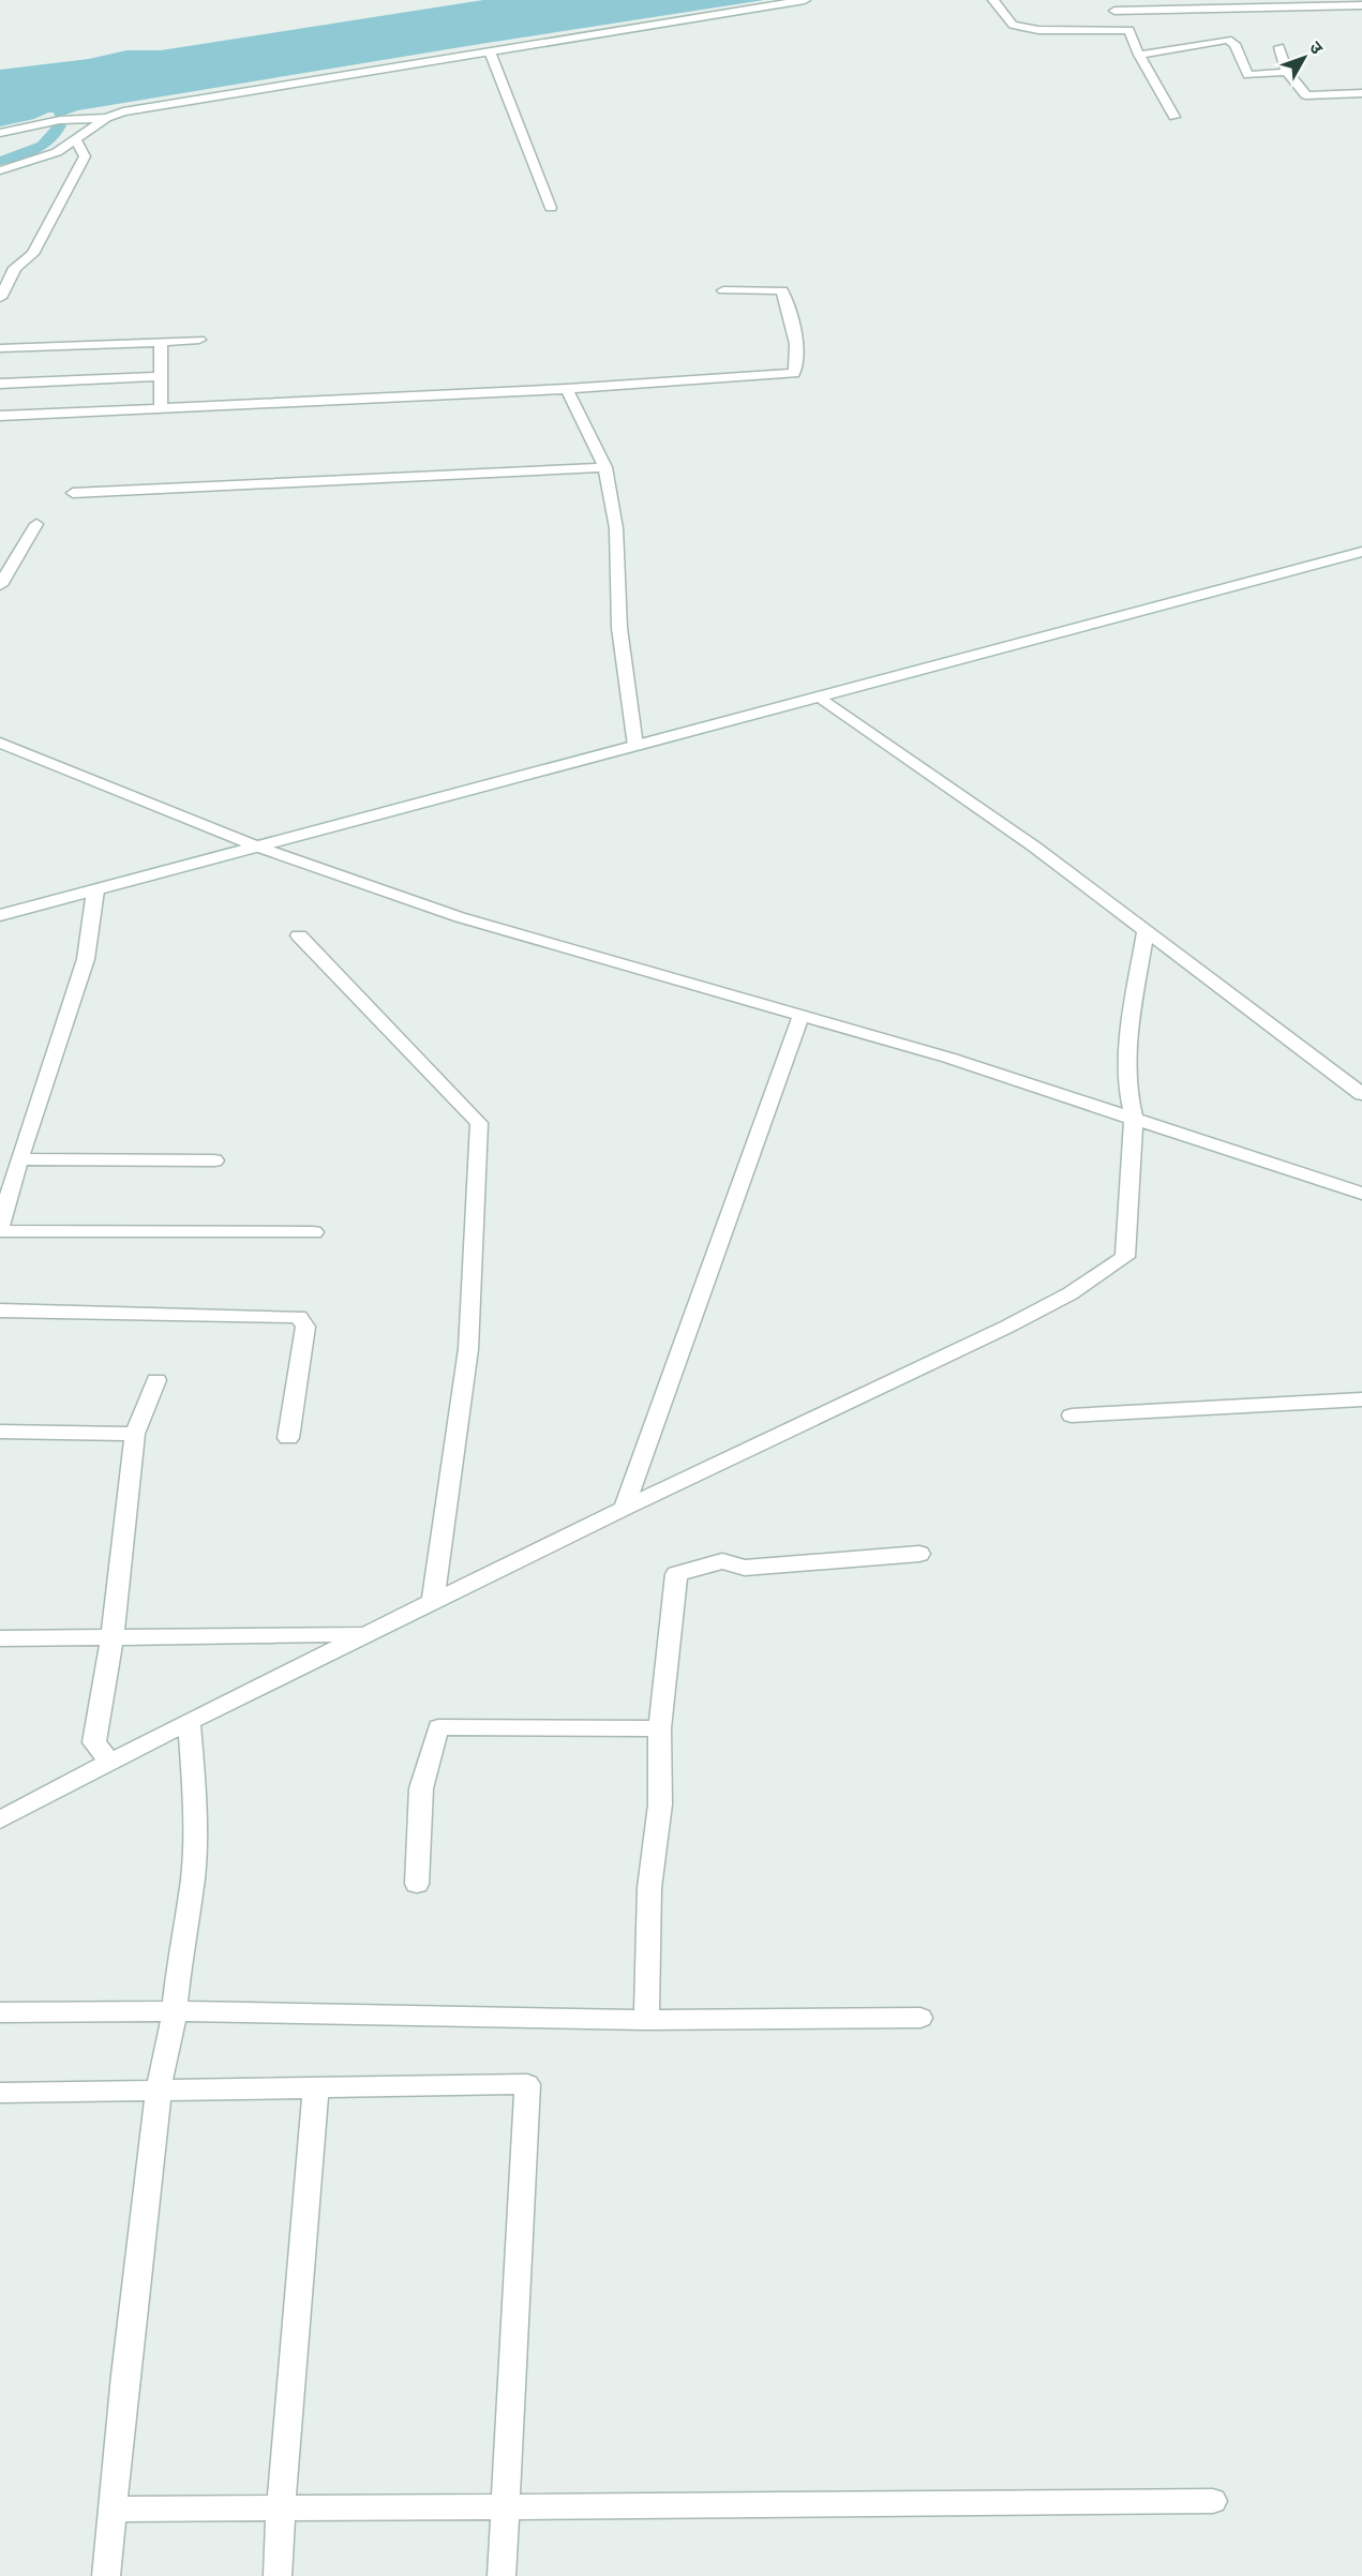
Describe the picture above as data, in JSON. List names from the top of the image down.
{
  "north": "top right"
}
